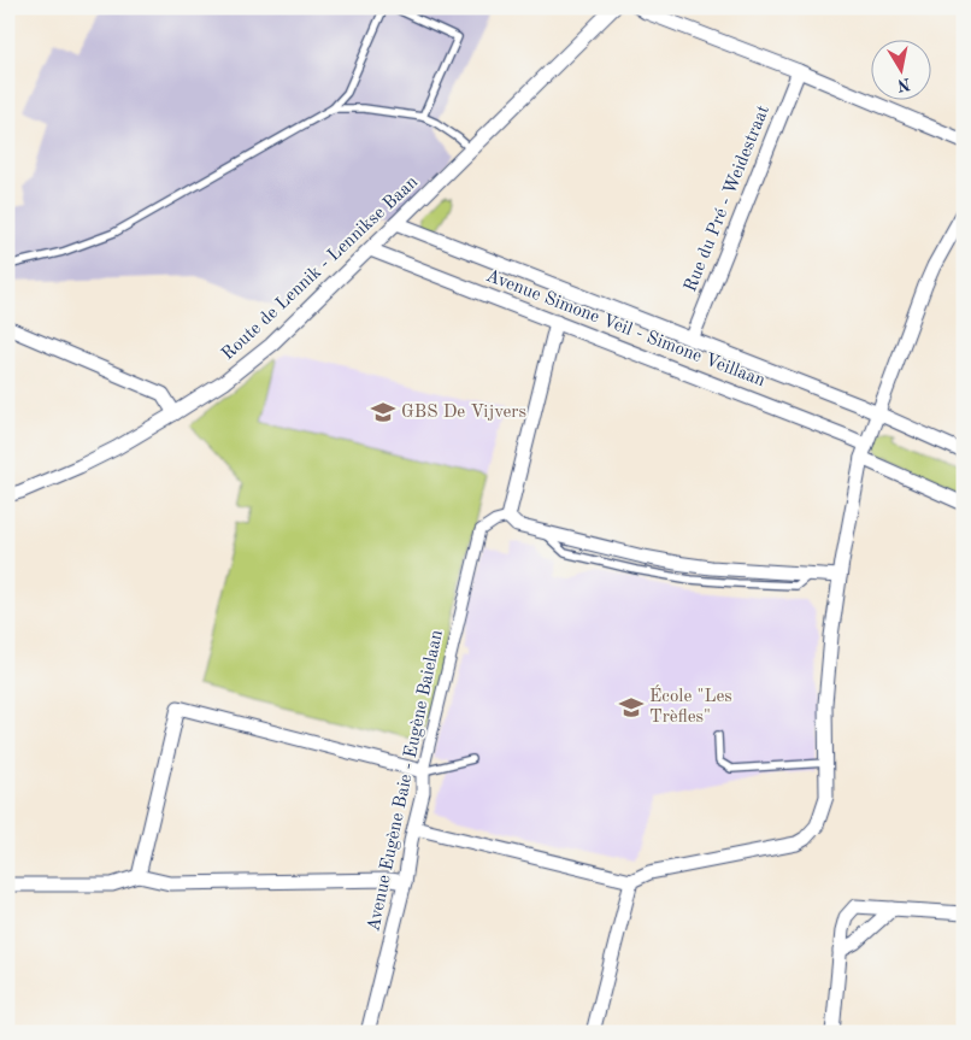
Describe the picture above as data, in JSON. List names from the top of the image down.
{
  "streets": {
    "street": [
      "Rue du Pré - Weidestraat",
      "Route de Lennik - Lennikse Baan",
      "Avenue Simone Veil - Simone Veillaan",
      "Avenue Eugène Baie - Eugène Baielaan"
    ]
  },
  "crossings": [
    ["Rue du Pré - Weidestraat", "Avenue Simone Veil - Simone Veillaan"],
    ["Route de Lennik - Lennikse Baan", "Avenue Simone Veil - Simone Veillaan"]
  ],
  "places": {
    "school or university": ["GBS De Vijvers", "École \"Les Trèfles\""]
  },
  "north": "bottom"
}
